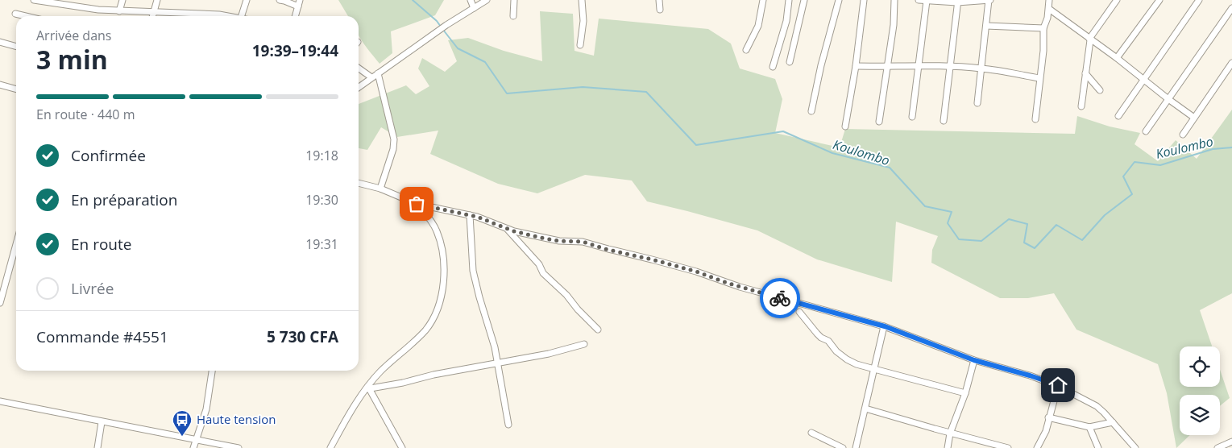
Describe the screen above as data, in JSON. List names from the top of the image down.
{
  "water": ["Koulombo"],
  "places": {
    "bus stop": ["Haute tension"]
  },
  "page": {
    "heading": ["3 min", "Arrivée dans", "19:39–19:44"],
    "panel": ["Commande #4551", "5 730 CFA"],
    "bar": "En route · 440 m",
    "list": [
      ["Confirmée", "19:18"],
      ["En préparation", "19:30"],
      ["En route", "19:31"],
      "Livrée"
    ]
  }
}
